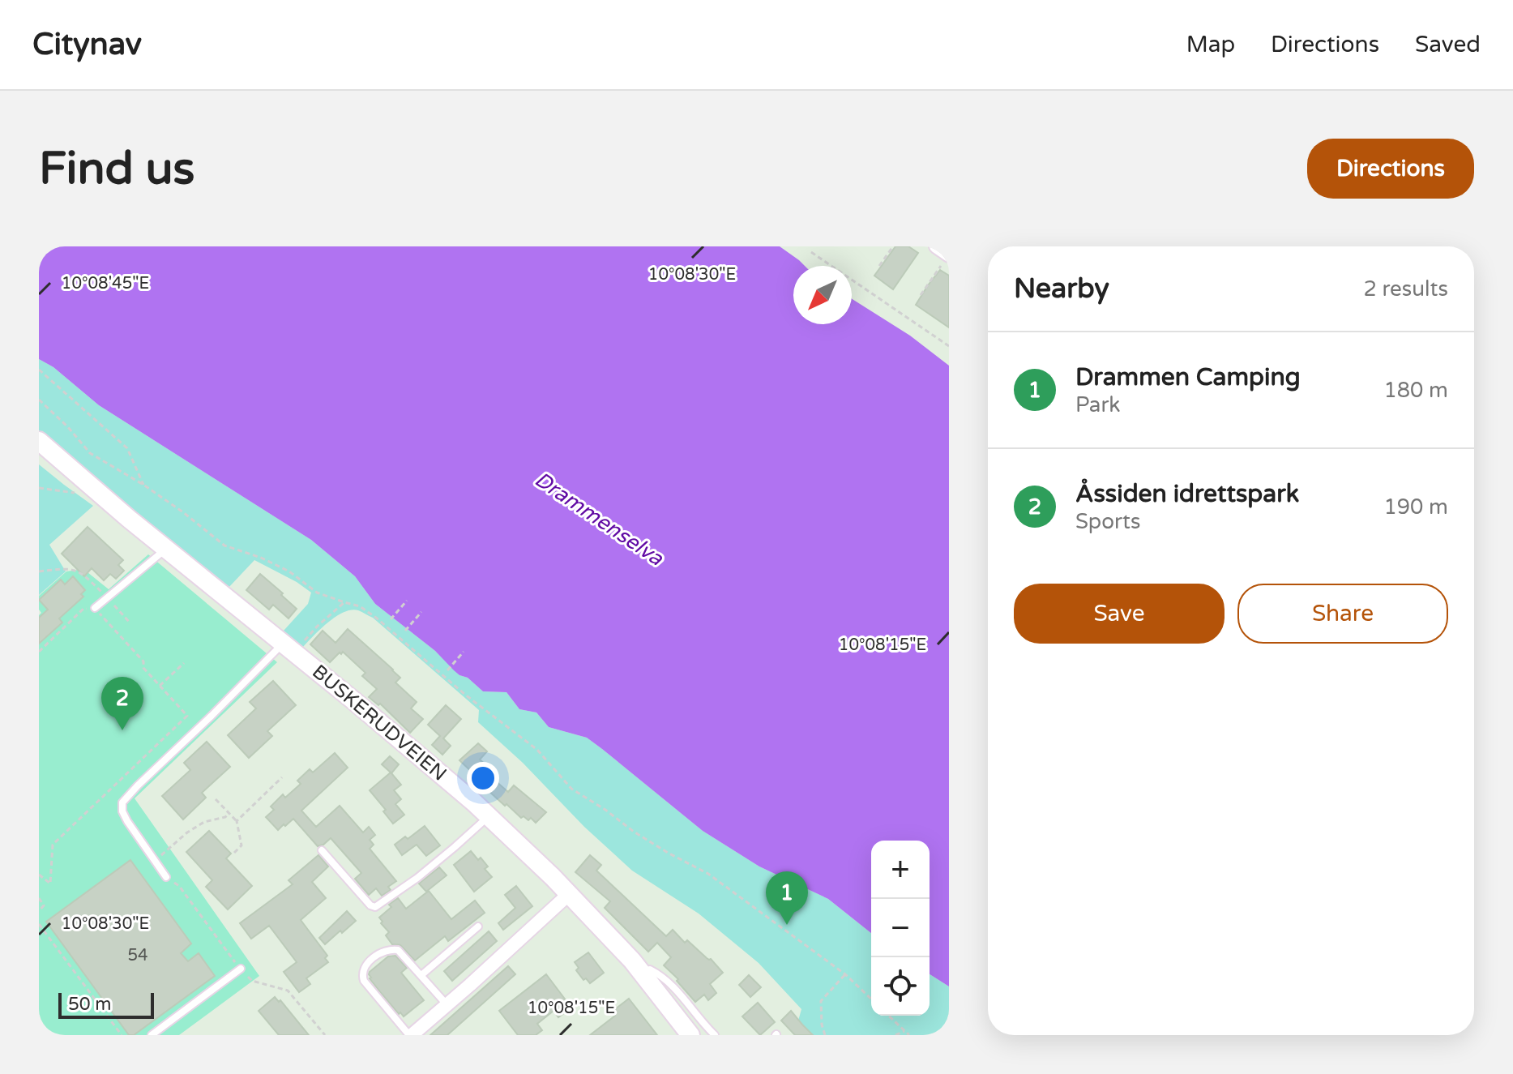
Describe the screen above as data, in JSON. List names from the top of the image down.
{
  "streets": {
    "main road": ["BUSKERUDVEIEN"]
  },
  "water": ["Drammenselva"],
  "house_numbers": ["54"],
  "scale_bar": "50 m",
  "north": "bottom left",
  "page": {
    "header": "Citynav",
    "nav": ["Map", "Directions", "Saved"],
    "buttons": [
      "Directions",
      ["Save", "Share"]
    ],
    "title": "Find us",
    "heading": ["Nearby", "2 results"],
    "list": [
      {
        "mark": "1",
        "name": "Drammen Camping",
        "note": "Park",
        "value": "180 m"
      },
      {
        "mark": "2",
        "name": "Åssiden idrettspark",
        "note": "Sports",
        "value": "190 m"
      }
    ],
    "pins": ["2", "1"],
    "map_buttons": ["+", "−"],
    "scale": "50 m"
  },
  "coordinates": ["10°08'30\"E", "10°08'45\"E", "10°08'15\"E"]
}
